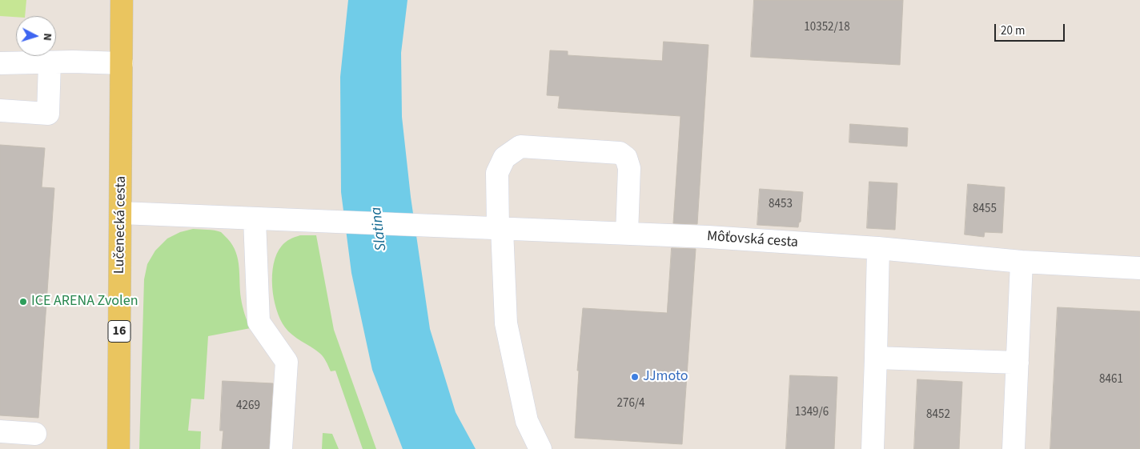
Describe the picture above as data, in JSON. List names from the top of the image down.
{
  "streets": {
    "main road": ["Lučenecká cesta", "16"],
    "lane": ["Môťovská cesta"]
  },
  "crossings": [
    ["Lučenecká cesta", "Môťovská cesta"]
  ],
  "water": ["Slatina"],
  "places": ["ICE ARENA Zvolen", "JJmoto"],
  "house_numbers": [
    "10352/18",
    "8453",
    "8455",
    "8461",
    "276/4",
    "4269",
    "1349/6",
    "8452"
  ],
  "scale_bar": "20 m",
  "north": "right"
}
